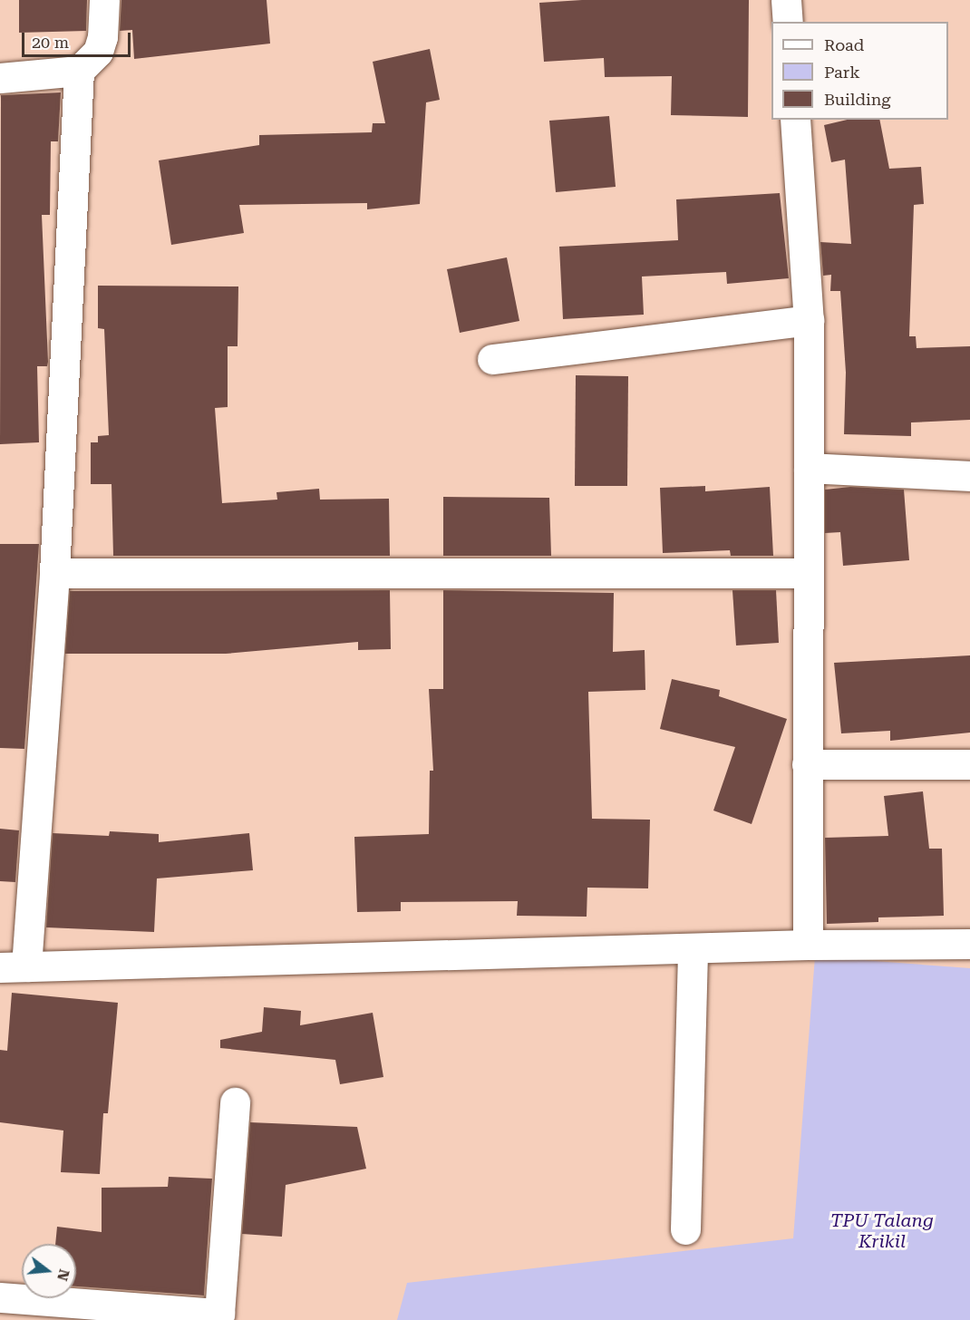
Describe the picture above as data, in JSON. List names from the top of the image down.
{
  "parks": ["TPU Talang Krikil"],
  "legend": ["Road", "Park", "Building"],
  "scale_bar": "20 m",
  "north": "right"
}
